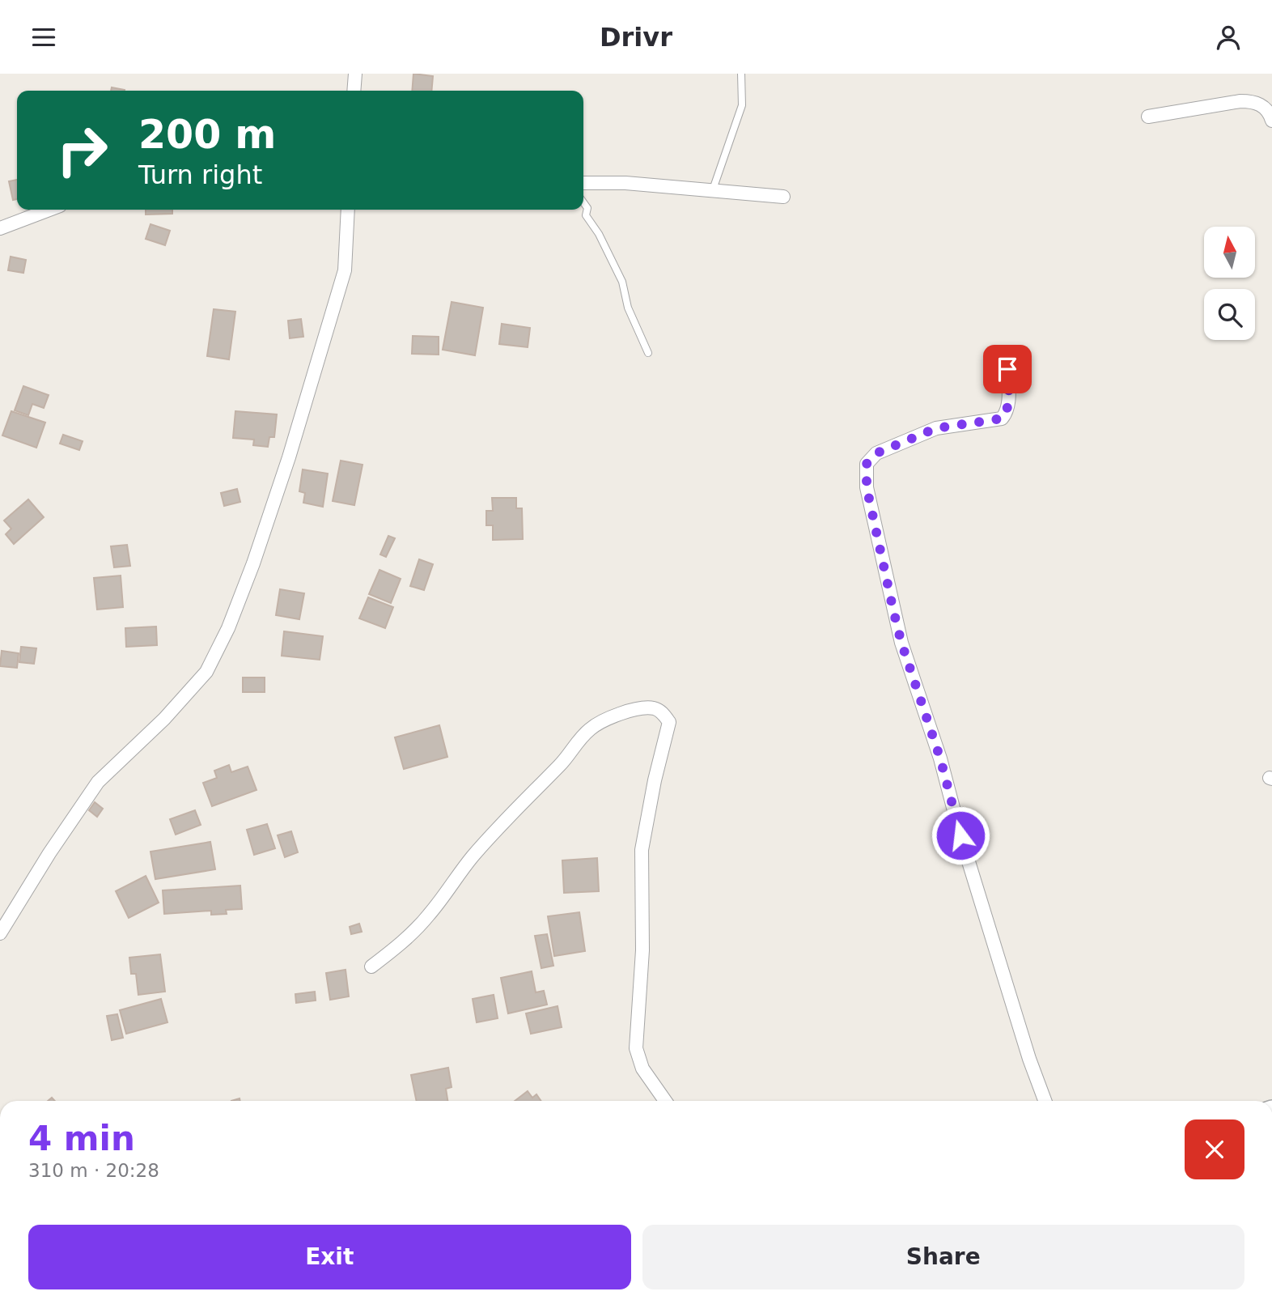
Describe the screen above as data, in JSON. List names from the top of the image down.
{
  "north": "top",
  "page": {
    "header": "Drivr",
    "turn": ["200 m", "Turn right"],
    "heading": ["4 min", "310 m · 20:28"],
    "buttons": ["Exit", "Share"]
  }
}
